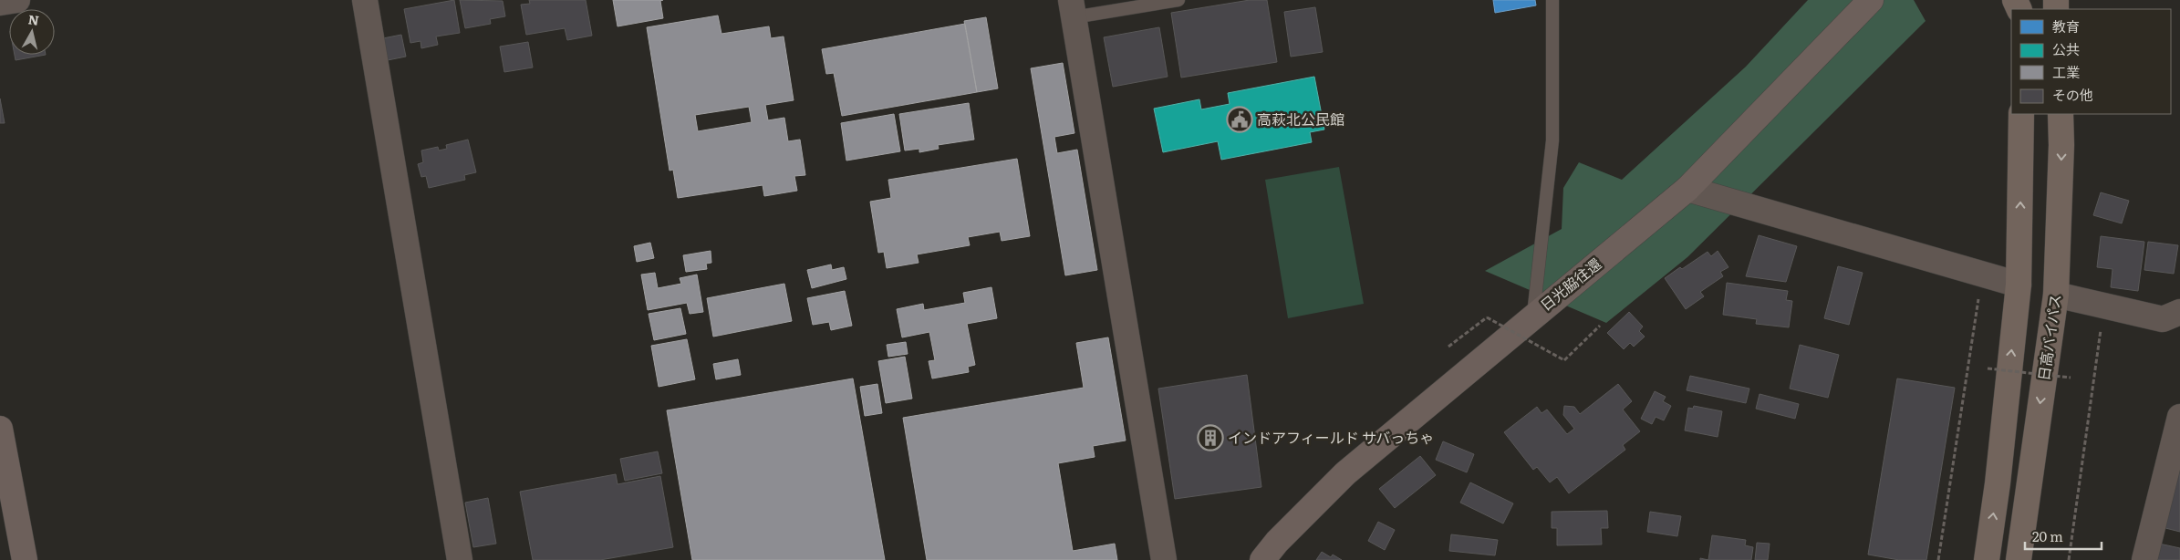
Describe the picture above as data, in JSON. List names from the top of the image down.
{
  "streets": {
    "highway": ["日高バイパス"],
    "street": ["日光脇往還"]
  },
  "places": {
    "public building": ["高萩北公民館"],
    "building": ["インドアフィールド サバっちゃ"]
  },
  "legend": [
    "教育",
    "公共",
    "工業",
    "その他"
  ],
  "scale_bar": "20 m",
  "north": "top"
}
